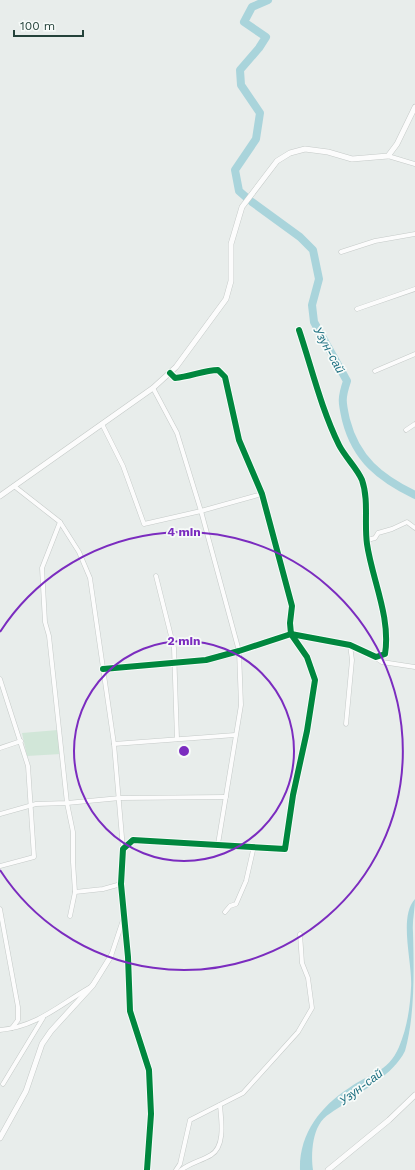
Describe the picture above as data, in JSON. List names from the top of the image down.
{
  "water": ["Узун-сай"],
  "scale_bar": "100 m",
  "rings": ["4 min", "2 min"]
}
